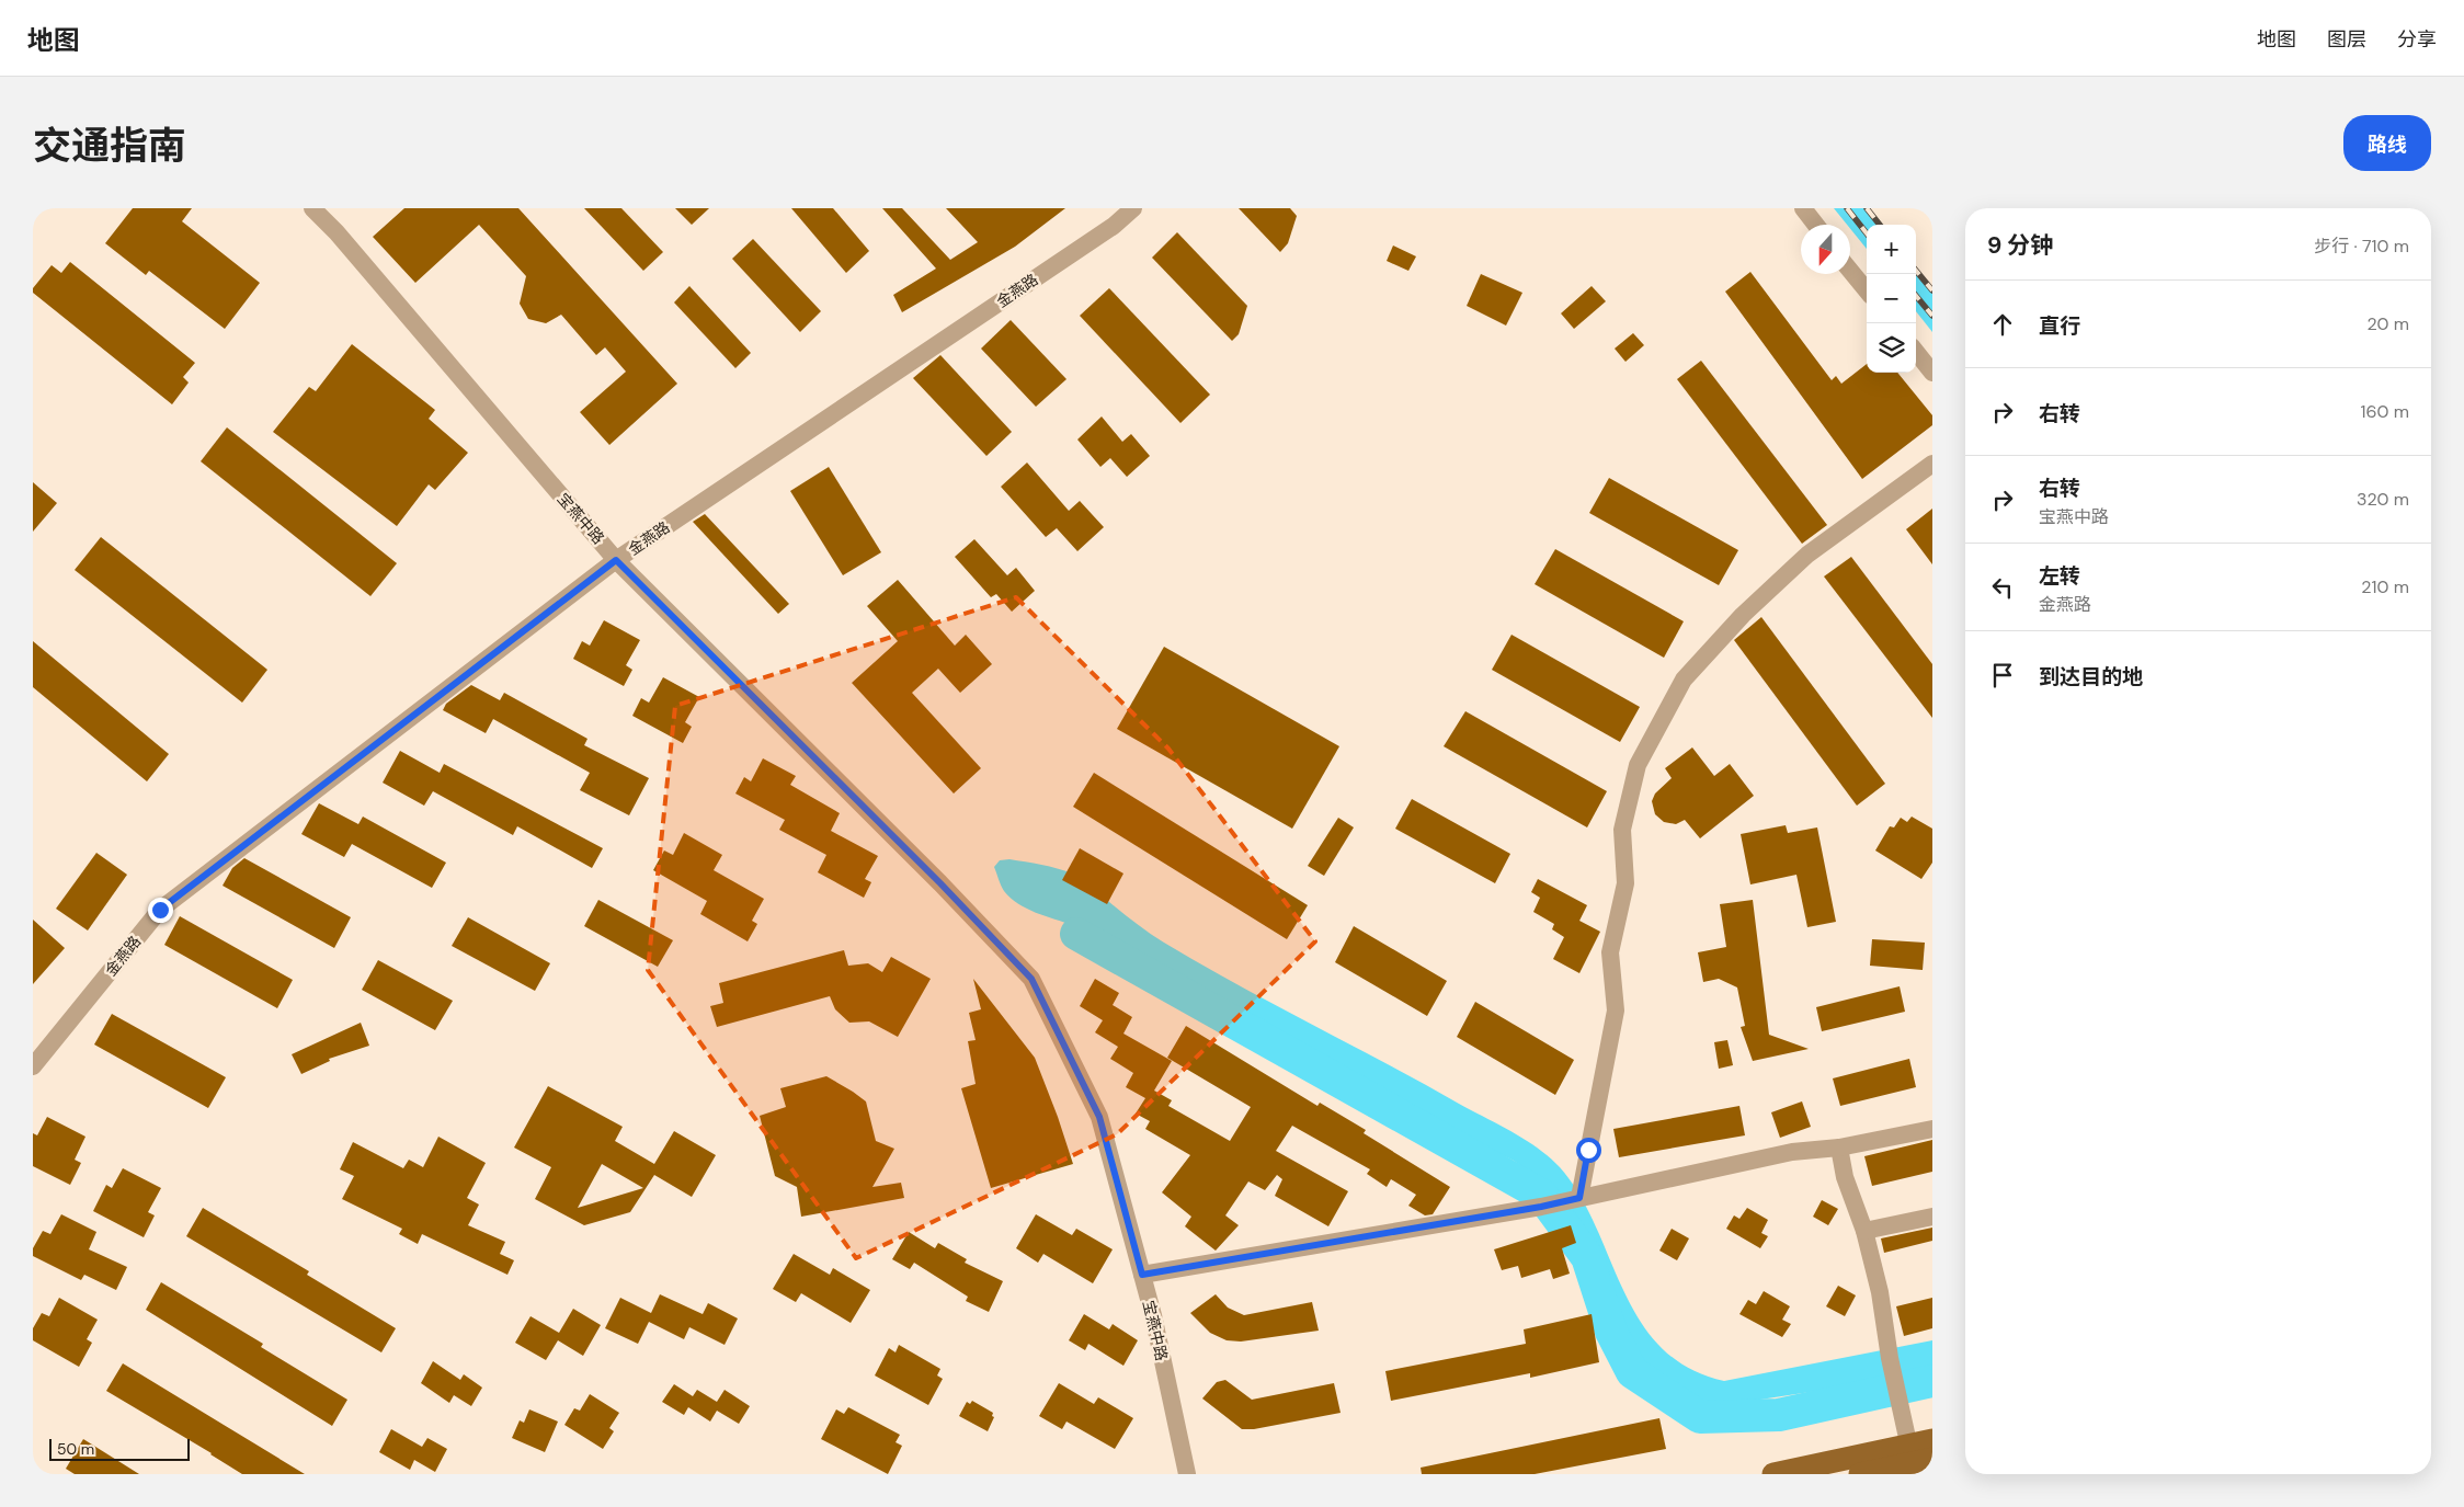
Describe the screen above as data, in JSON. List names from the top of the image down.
{
  "streets": {
    "street": ["金燕路", "宝燕中路"]
  },
  "crossings": [
    ["金燕路", "宝燕中路"]
  ],
  "scale_bar": "50 m",
  "north": "bottom",
  "page": {
    "header": "地图",
    "nav": ["地图", "图层", "分享"],
    "title": "交通指南",
    "buttons": "路线",
    "heading": ["9 分钟", "步行 · 710 m"],
    "map_buttons": ["+", "−"],
    "list": [
      ["直行", "20 m"],
      ["右转", "160 m"],
      ["右转", "宝燕中路", "320 m"],
      ["左转", "金燕路", "210 m"],
      "到达目的地"
    ],
    "scale": "50 m"
  }
}
